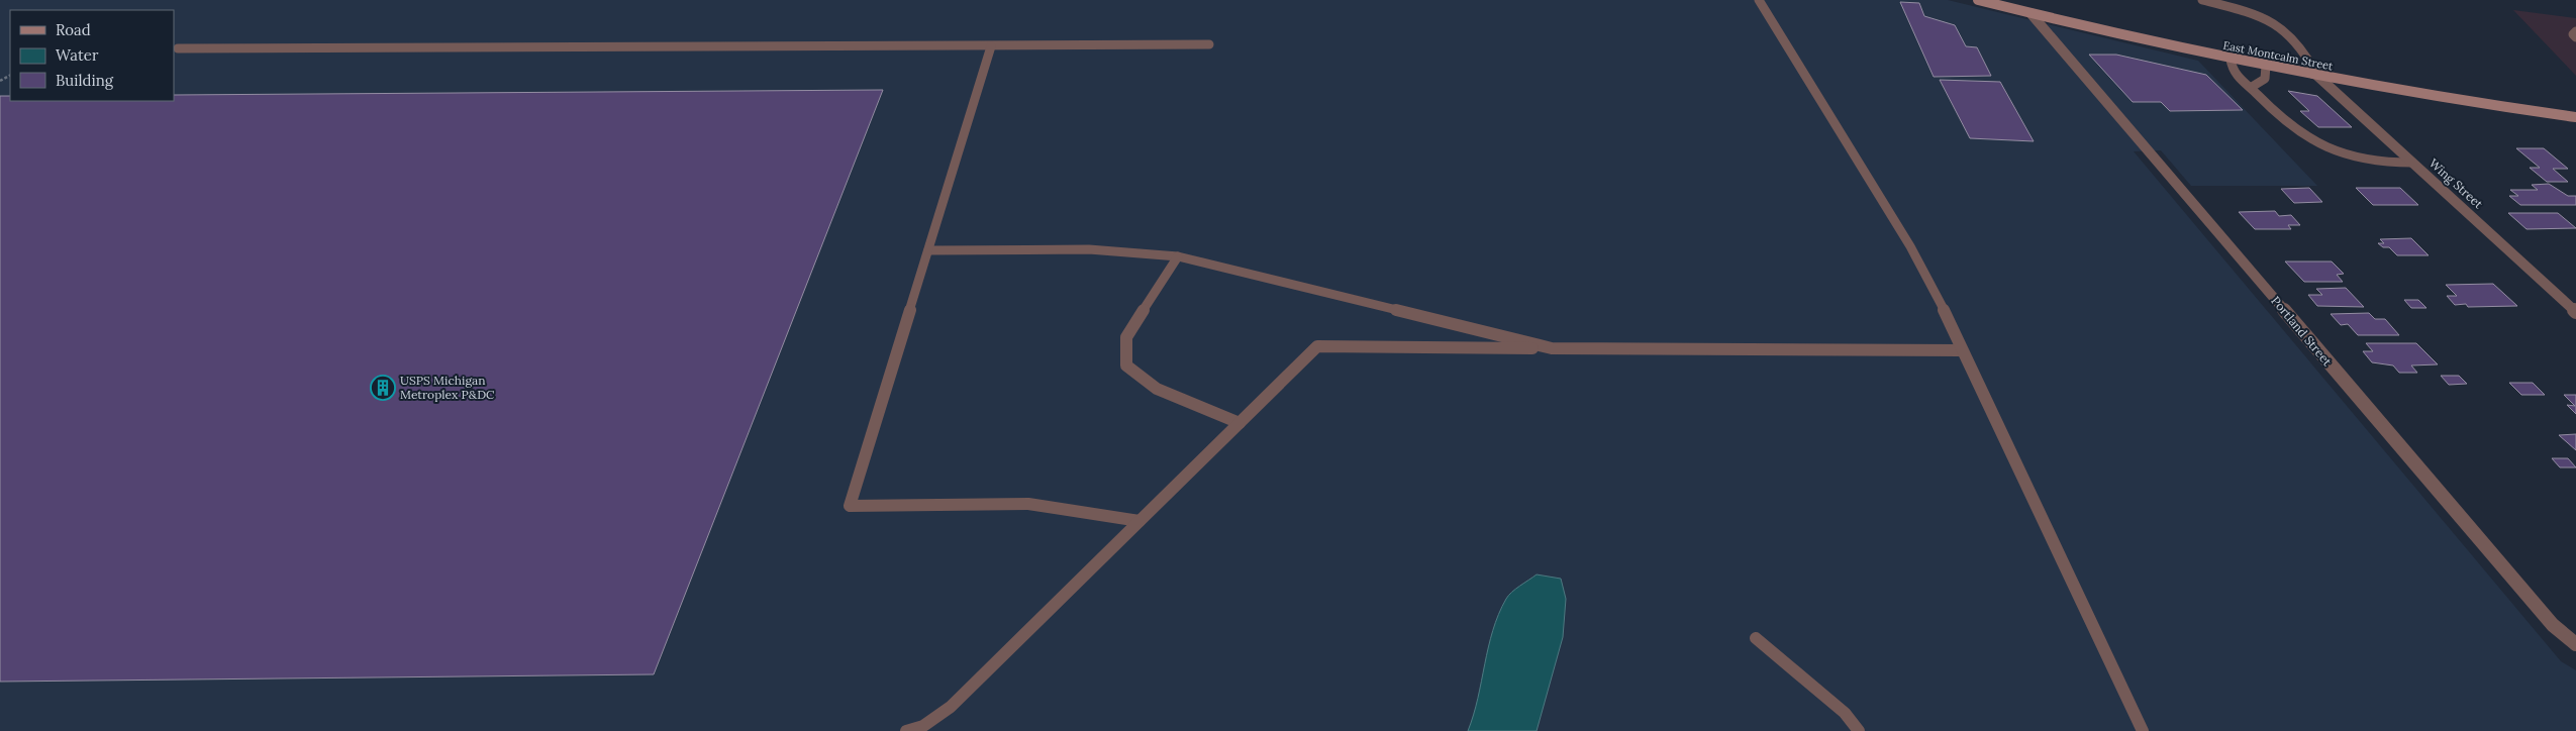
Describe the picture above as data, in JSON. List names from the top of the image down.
{
  "streets": {
    "main road": ["East Montcalm Street"],
    "street": ["Wing Street", "Portland Street"]
  },
  "crossings": [
    ["East Montcalm Street", "Wing Street"],
    ["East Montcalm Street", "Portland Street"]
  ],
  "places": {
    "building": ["USPS Michigan Metroplex P&DC"]
  },
  "legend": ["Road", "Water", "Building"]
}
